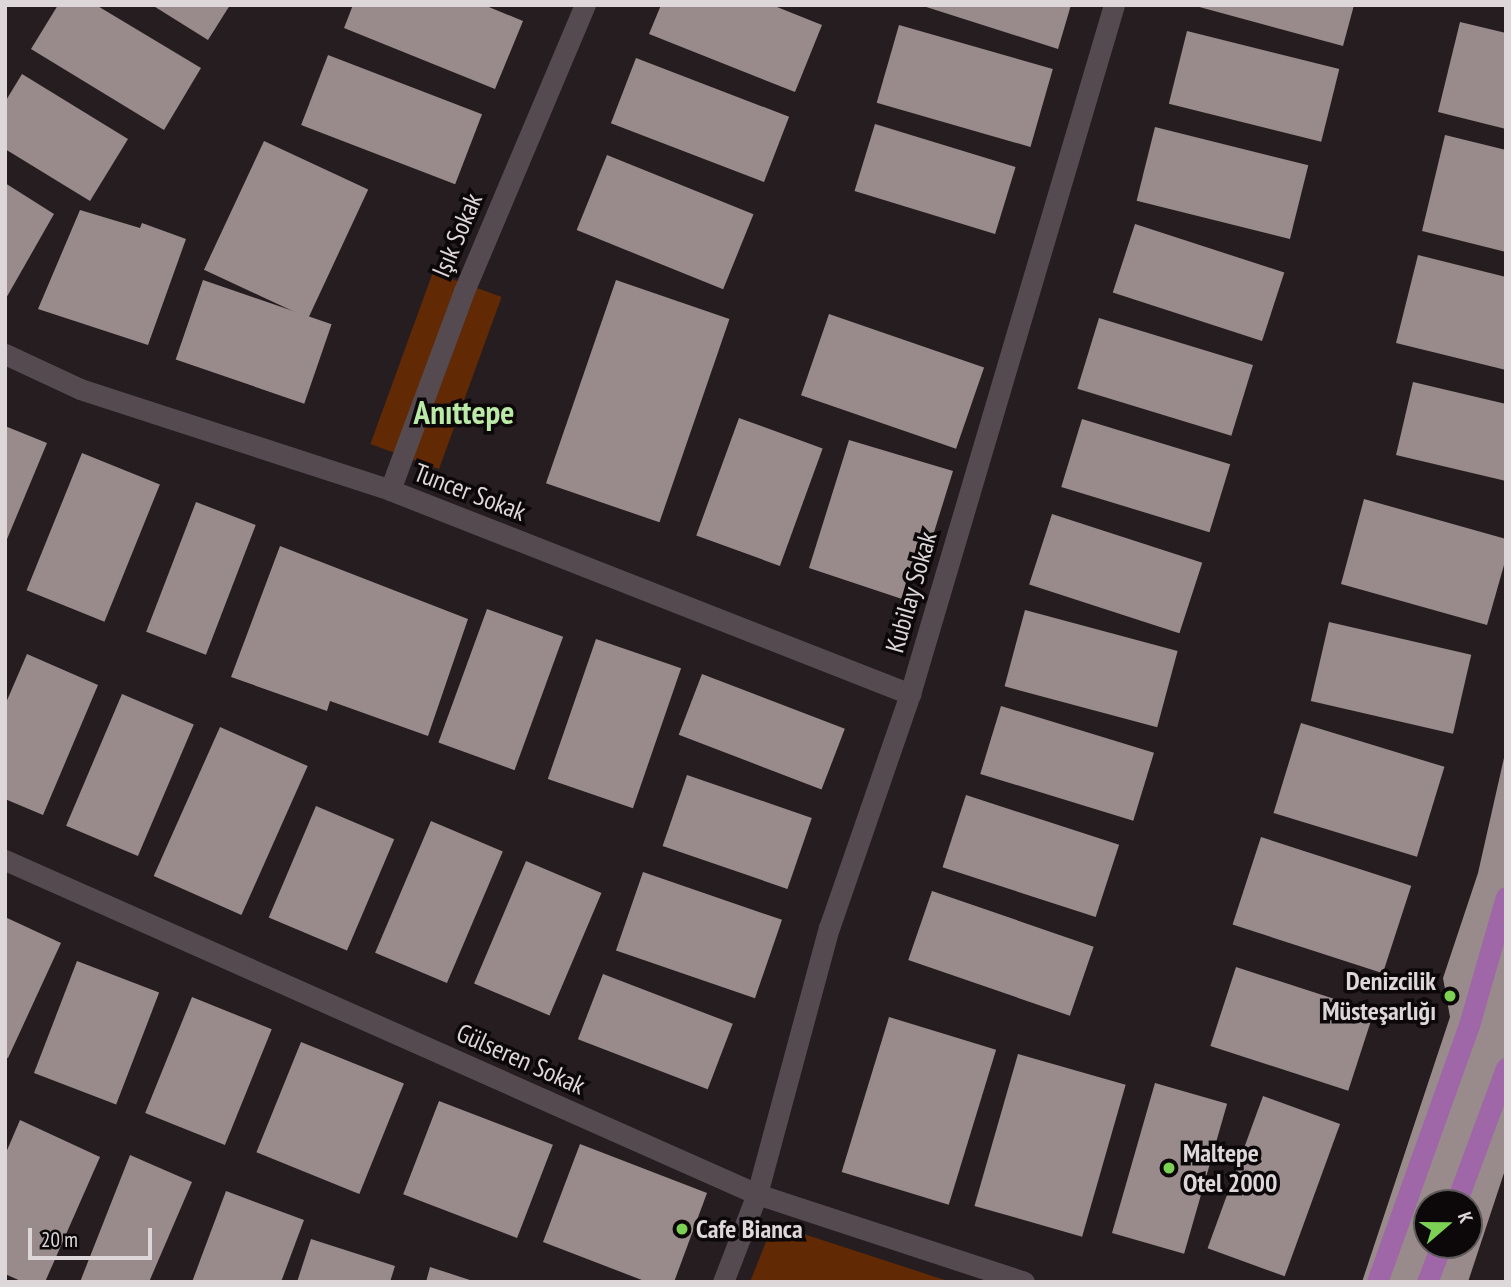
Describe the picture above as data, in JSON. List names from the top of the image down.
{
  "streets": {
    "street": [
      "Işık Sokak",
      "Tuncer Sokak",
      "Kubilay Sokak",
      "Gülseren Sokak"
    ]
  },
  "crossings": [
    ["Işık Sokak", "Tuncer Sokak"],
    ["Tuncer Sokak", "Kubilay Sokak"],
    ["Kubilay Sokak", "Gülseren Sokak"]
  ],
  "districts": ["Anıttepe"],
  "places": ["Denizcilik Müsteşarlığı", "Maltepe Otel 2000", "Cafe Bianca"],
  "scale_bar": "20 m",
  "north": "right"
}
